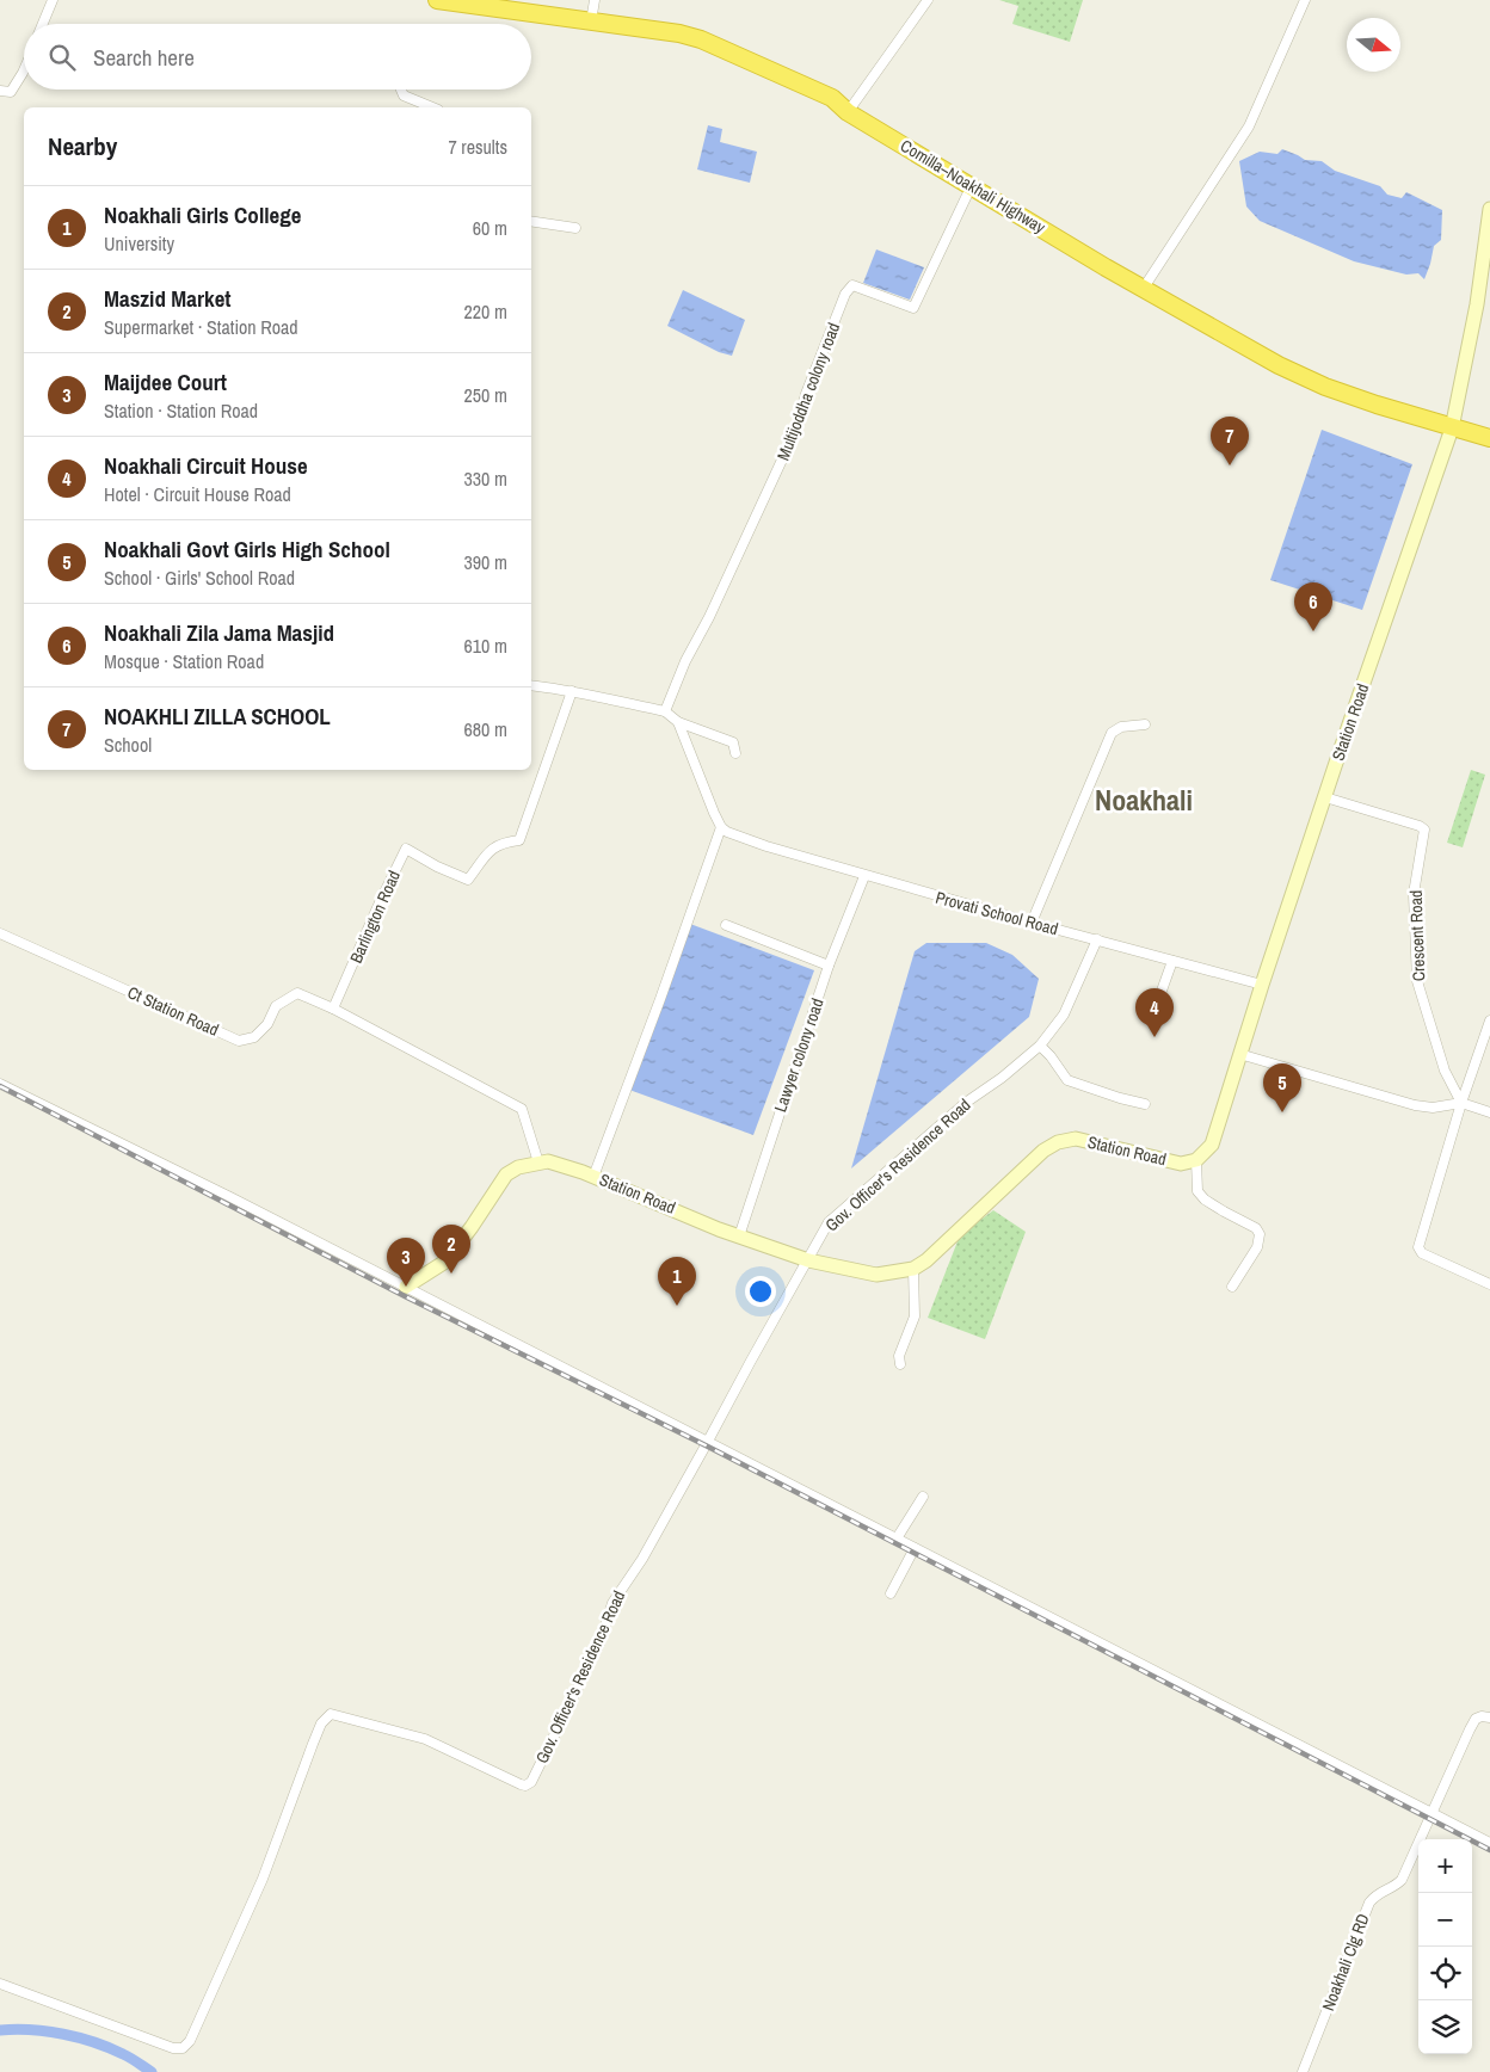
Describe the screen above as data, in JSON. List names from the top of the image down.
{
  "streets": {
    "highway": ["Comilla–Noakhali Highway"],
    "street": [
      "Multijoddha colony road",
      "Station Road",
      "Provati School Road",
      "Barlington Road",
      "Crescent Road",
      "Ct Station Road",
      "Lawyer colony road",
      "Gov. Officer's Residence Road",
      "Noakhali Clg RD"
    ]
  },
  "crossings": [
    ["Comilla–Noakhali Highway", "Multijoddha colony road"],
    ["Comilla–Noakhali Highway", "Station Road"],
    ["Station Road", "Provati School Road"],
    ["Station Road", "Crescent Road"],
    ["Station Road", "Lawyer colony road"],
    ["Station Road", "Gov. Officer's Residence Road"],
    ["Provati School Road", "Lawyer colony road"],
    ["Provati School Road", "Gov. Officer's Residence Road"],
    ["Barlington Road", "Ct Station Road"]
  ],
  "districts": ["Noakhali"],
  "north": "right",
  "page": {
    "search": "Search here",
    "heading": ["Nearby", "7 results"],
    "list": [
      {
        "mark": "1",
        "name": "Noakhali Girls College",
        "note": "University",
        "value": "60 m"
      },
      {
        "mark": "2",
        "name": "Maszid Market",
        "note": "Supermarket · Station Road",
        "value": "220 m"
      },
      {
        "mark": "3",
        "name": "Maijdee Court",
        "note": "Station · Station Road",
        "value": "250 m"
      },
      {
        "mark": "4",
        "name": "Noakhali Circuit House",
        "note": "Hotel · Circuit House Road",
        "value": "330 m"
      },
      {
        "mark": "5",
        "name": "Noakhali Govt Girls High School",
        "note": "School · Girls' School Road",
        "value": "390 m"
      },
      {
        "mark": "6",
        "name": "Noakhali Zila Jama Masjid",
        "note": "Mosque · Station Road",
        "value": "610 m"
      },
      {
        "mark": "7",
        "name": "NOAKHLI ZILLA SCHOOL",
        "note": "School",
        "value": "680 m"
      }
    ],
    "pins": [
      "7",
      "6",
      "4",
      "5",
      "2",
      "3",
      "1"
    ],
    "map_buttons": ["+", "−"]
  }
}
